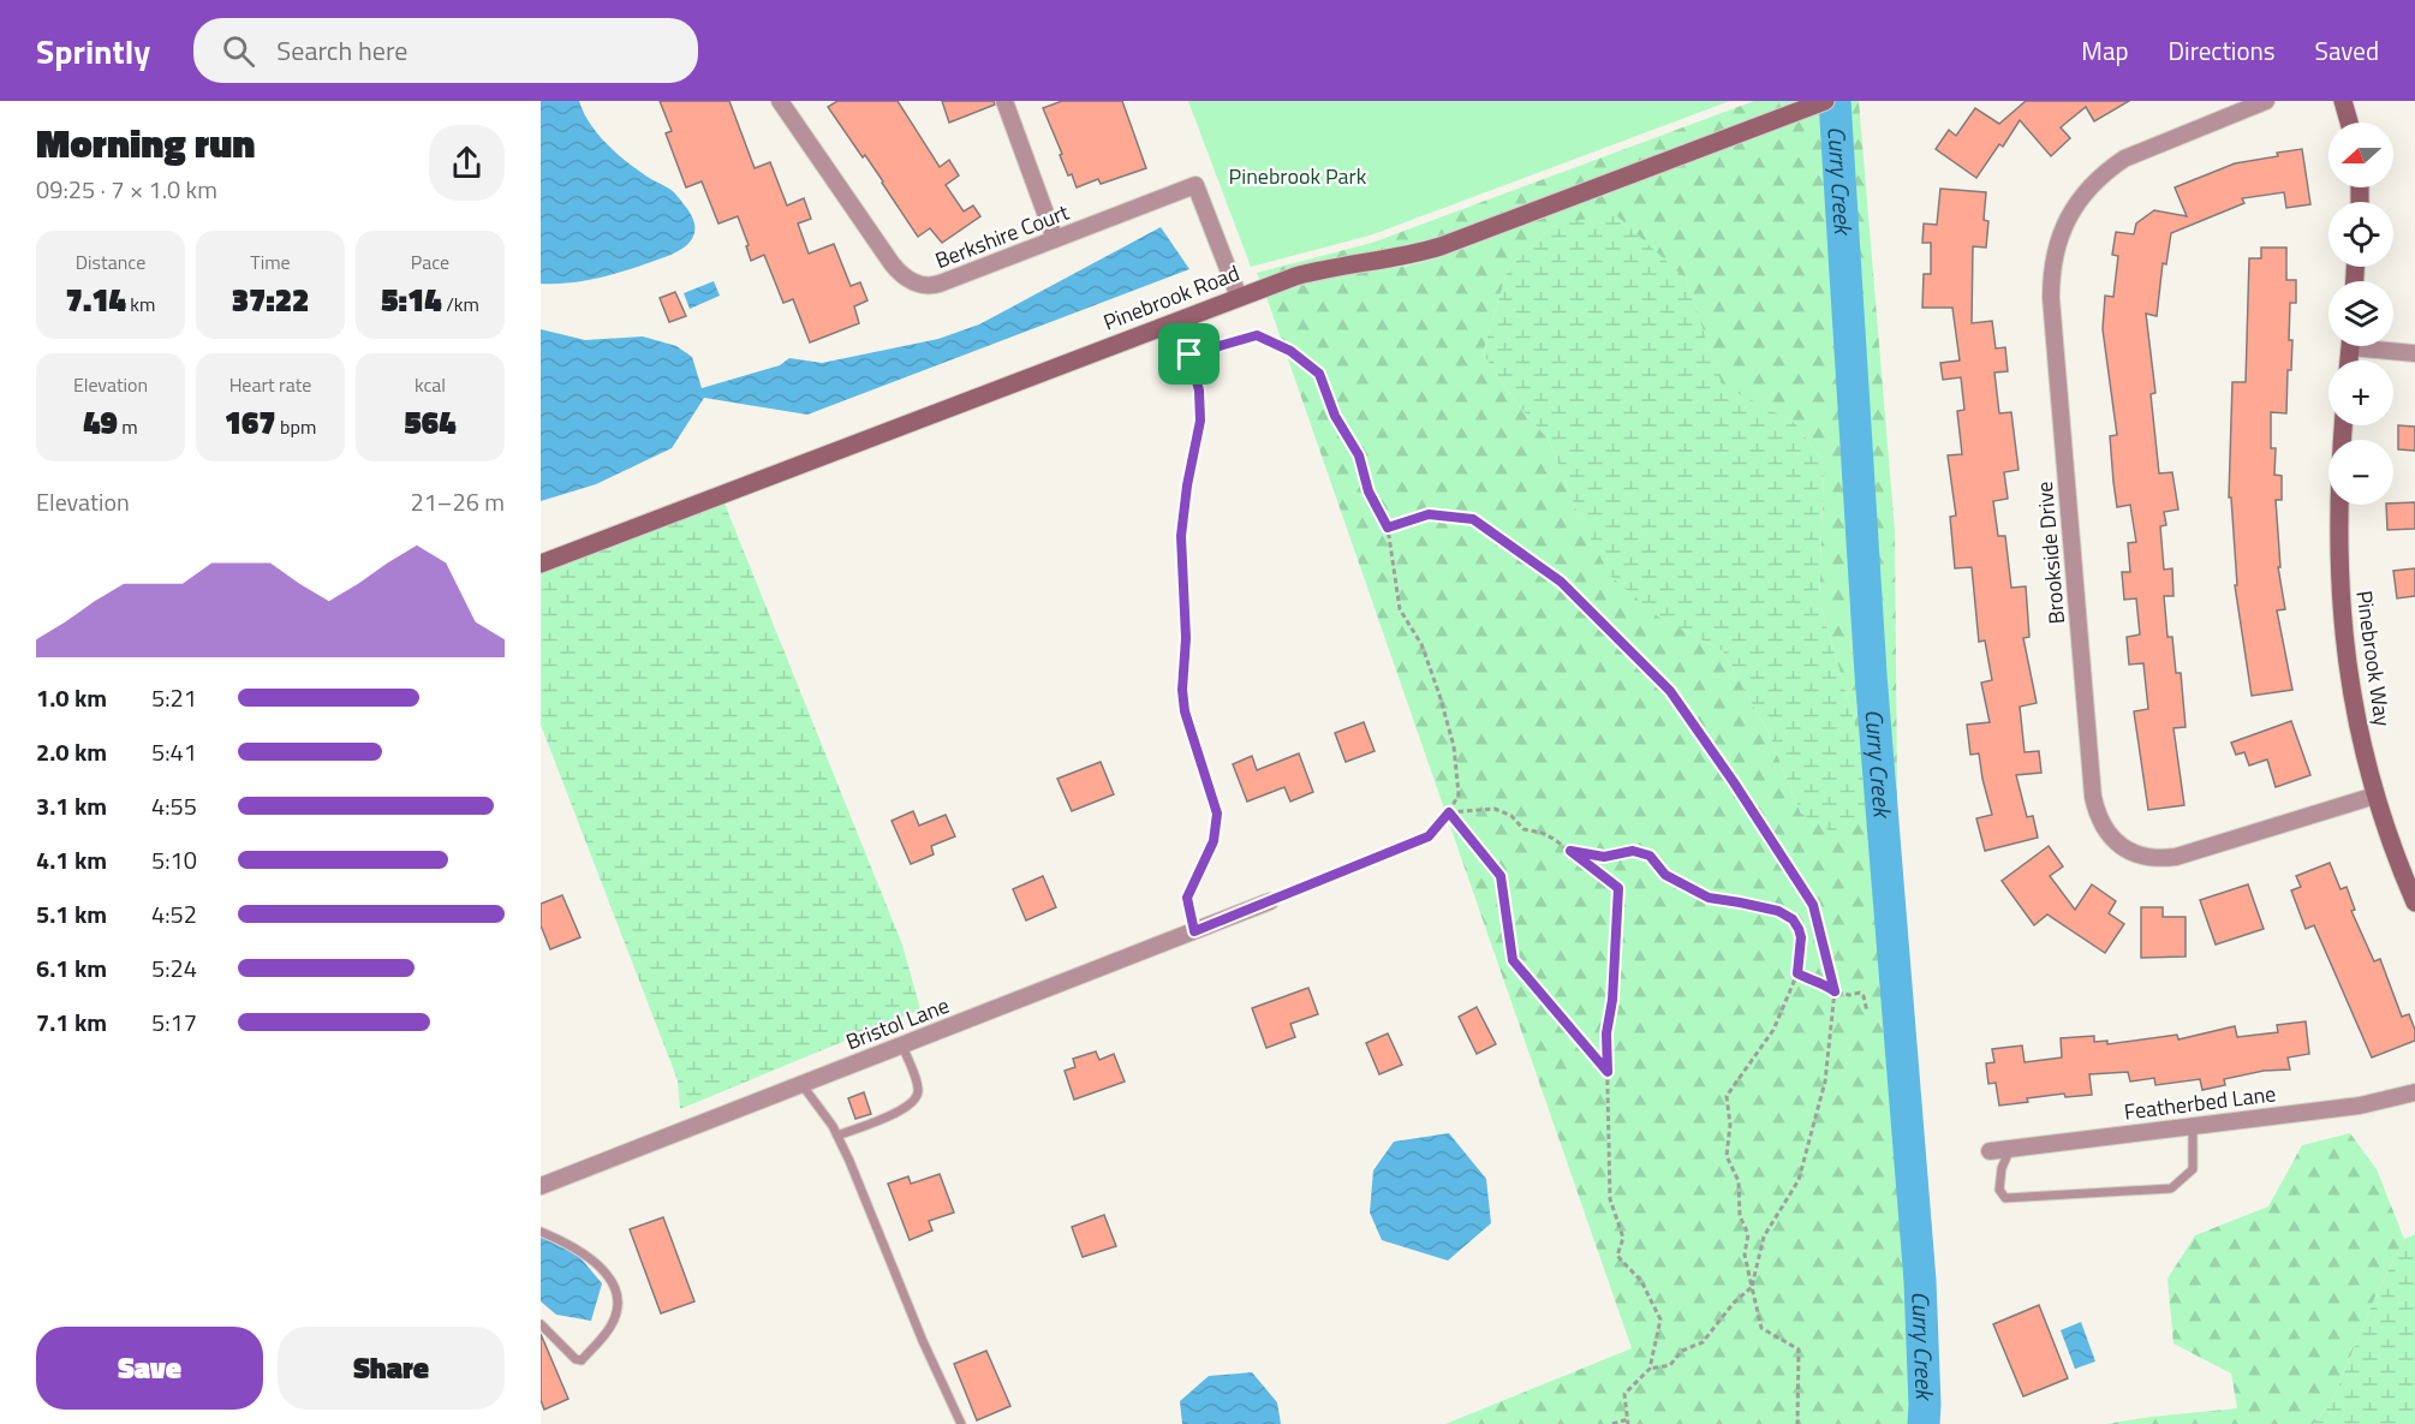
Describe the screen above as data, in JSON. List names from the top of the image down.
{
  "streets": {
    "street": [
      "Berkshire Court",
      "Pinebrook Road",
      "Brookside Drive",
      "Pinebrook Way",
      "Bristol Lane",
      "Featherbed Lane"
    ]
  },
  "crossings": [
    ["Berkshire Court", "Pinebrook Road"],
    ["Brookside Drive", "Pinebrook Way"]
  ],
  "water": ["Curry Creek"],
  "parks": ["Pinebrook Park"],
  "north": "left",
  "page": {
    "header": "Sprintly",
    "search": "Search here",
    "nav": ["Map", "Directions", "Saved"],
    "heading": ["Morning run", "09:25 · 7 × 1.0 km"],
    "map_buttons": ["+", "−"],
    "stats": [
      ["Distance", "7.14 km"],
      ["Time", "37:22"],
      ["Pace", "5:14 /km"],
      ["Elevation", "49 m"],
      ["Heart rate", "167 bpm"],
      ["kcal", "564"]
    ],
    "chart": ["Elevation", "21–26 m"],
    "list": [
      {
        "name": "1.0 km",
        "note": "5:21"
      },
      {
        "name": "2.0 km",
        "note": "5:41"
      },
      {
        "name": "3.1 km",
        "note": "4:55"
      },
      {
        "name": "4.1 km",
        "note": "5:10"
      },
      {
        "name": "5.1 km",
        "note": "4:52"
      },
      {
        "name": "6.1 km",
        "note": "5:24"
      },
      {
        "name": "7.1 km",
        "note": "5:17"
      }
    ],
    "buttons": ["Save", "Share"]
  }
}
